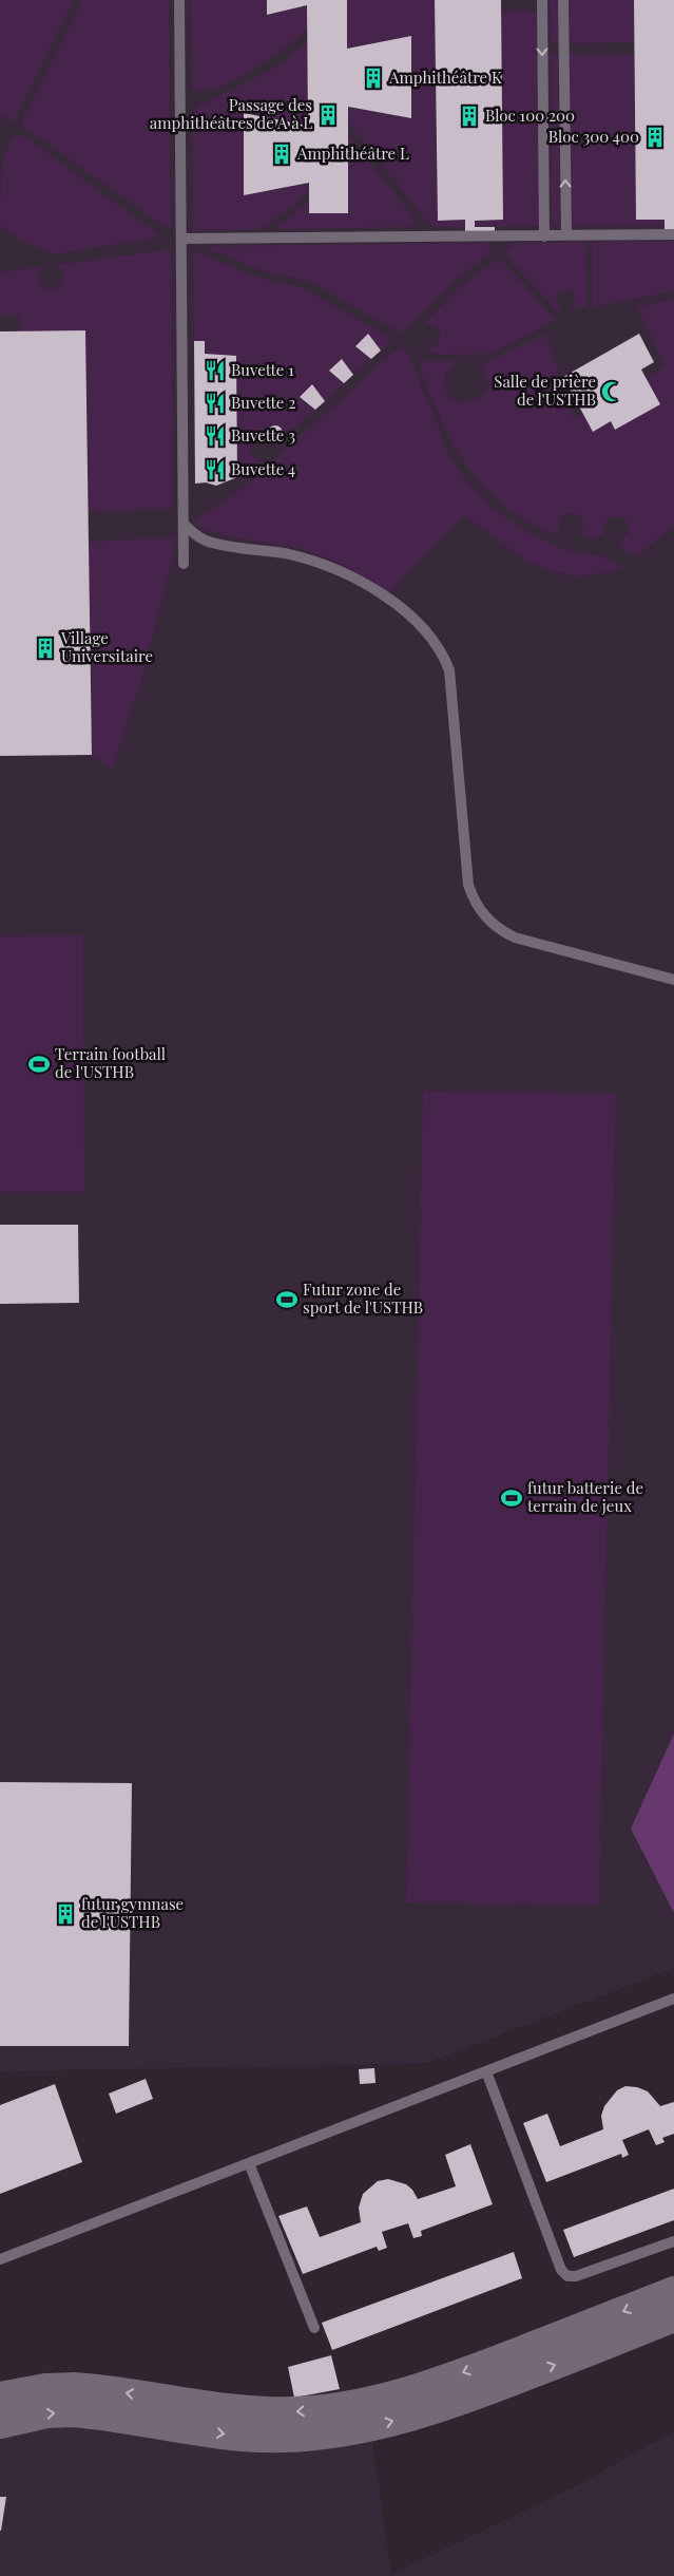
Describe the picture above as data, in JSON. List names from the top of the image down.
{
  "places": {
    "building": [
      "Amphithéâtre K",
      "Passage des amphithéâtres de A à L",
      "Bloc 100 200",
      "Bloc 300 400",
      "Amphithéâtre L",
      "Village Universitaire",
      "futur gymnase de l'USTHB"
    ],
    "restaurant": [
      "Buvette 1",
      "Buvette 2",
      "Buvette 3",
      "Buvette 4"
    ],
    "mosque": ["Salle de prière de l'USTHB"],
    "sports": ["Terrain football de l'USTHB", "Futur zone de sport de l'USTHB", "futur batterie de terrain de jeux"]
  }
}
